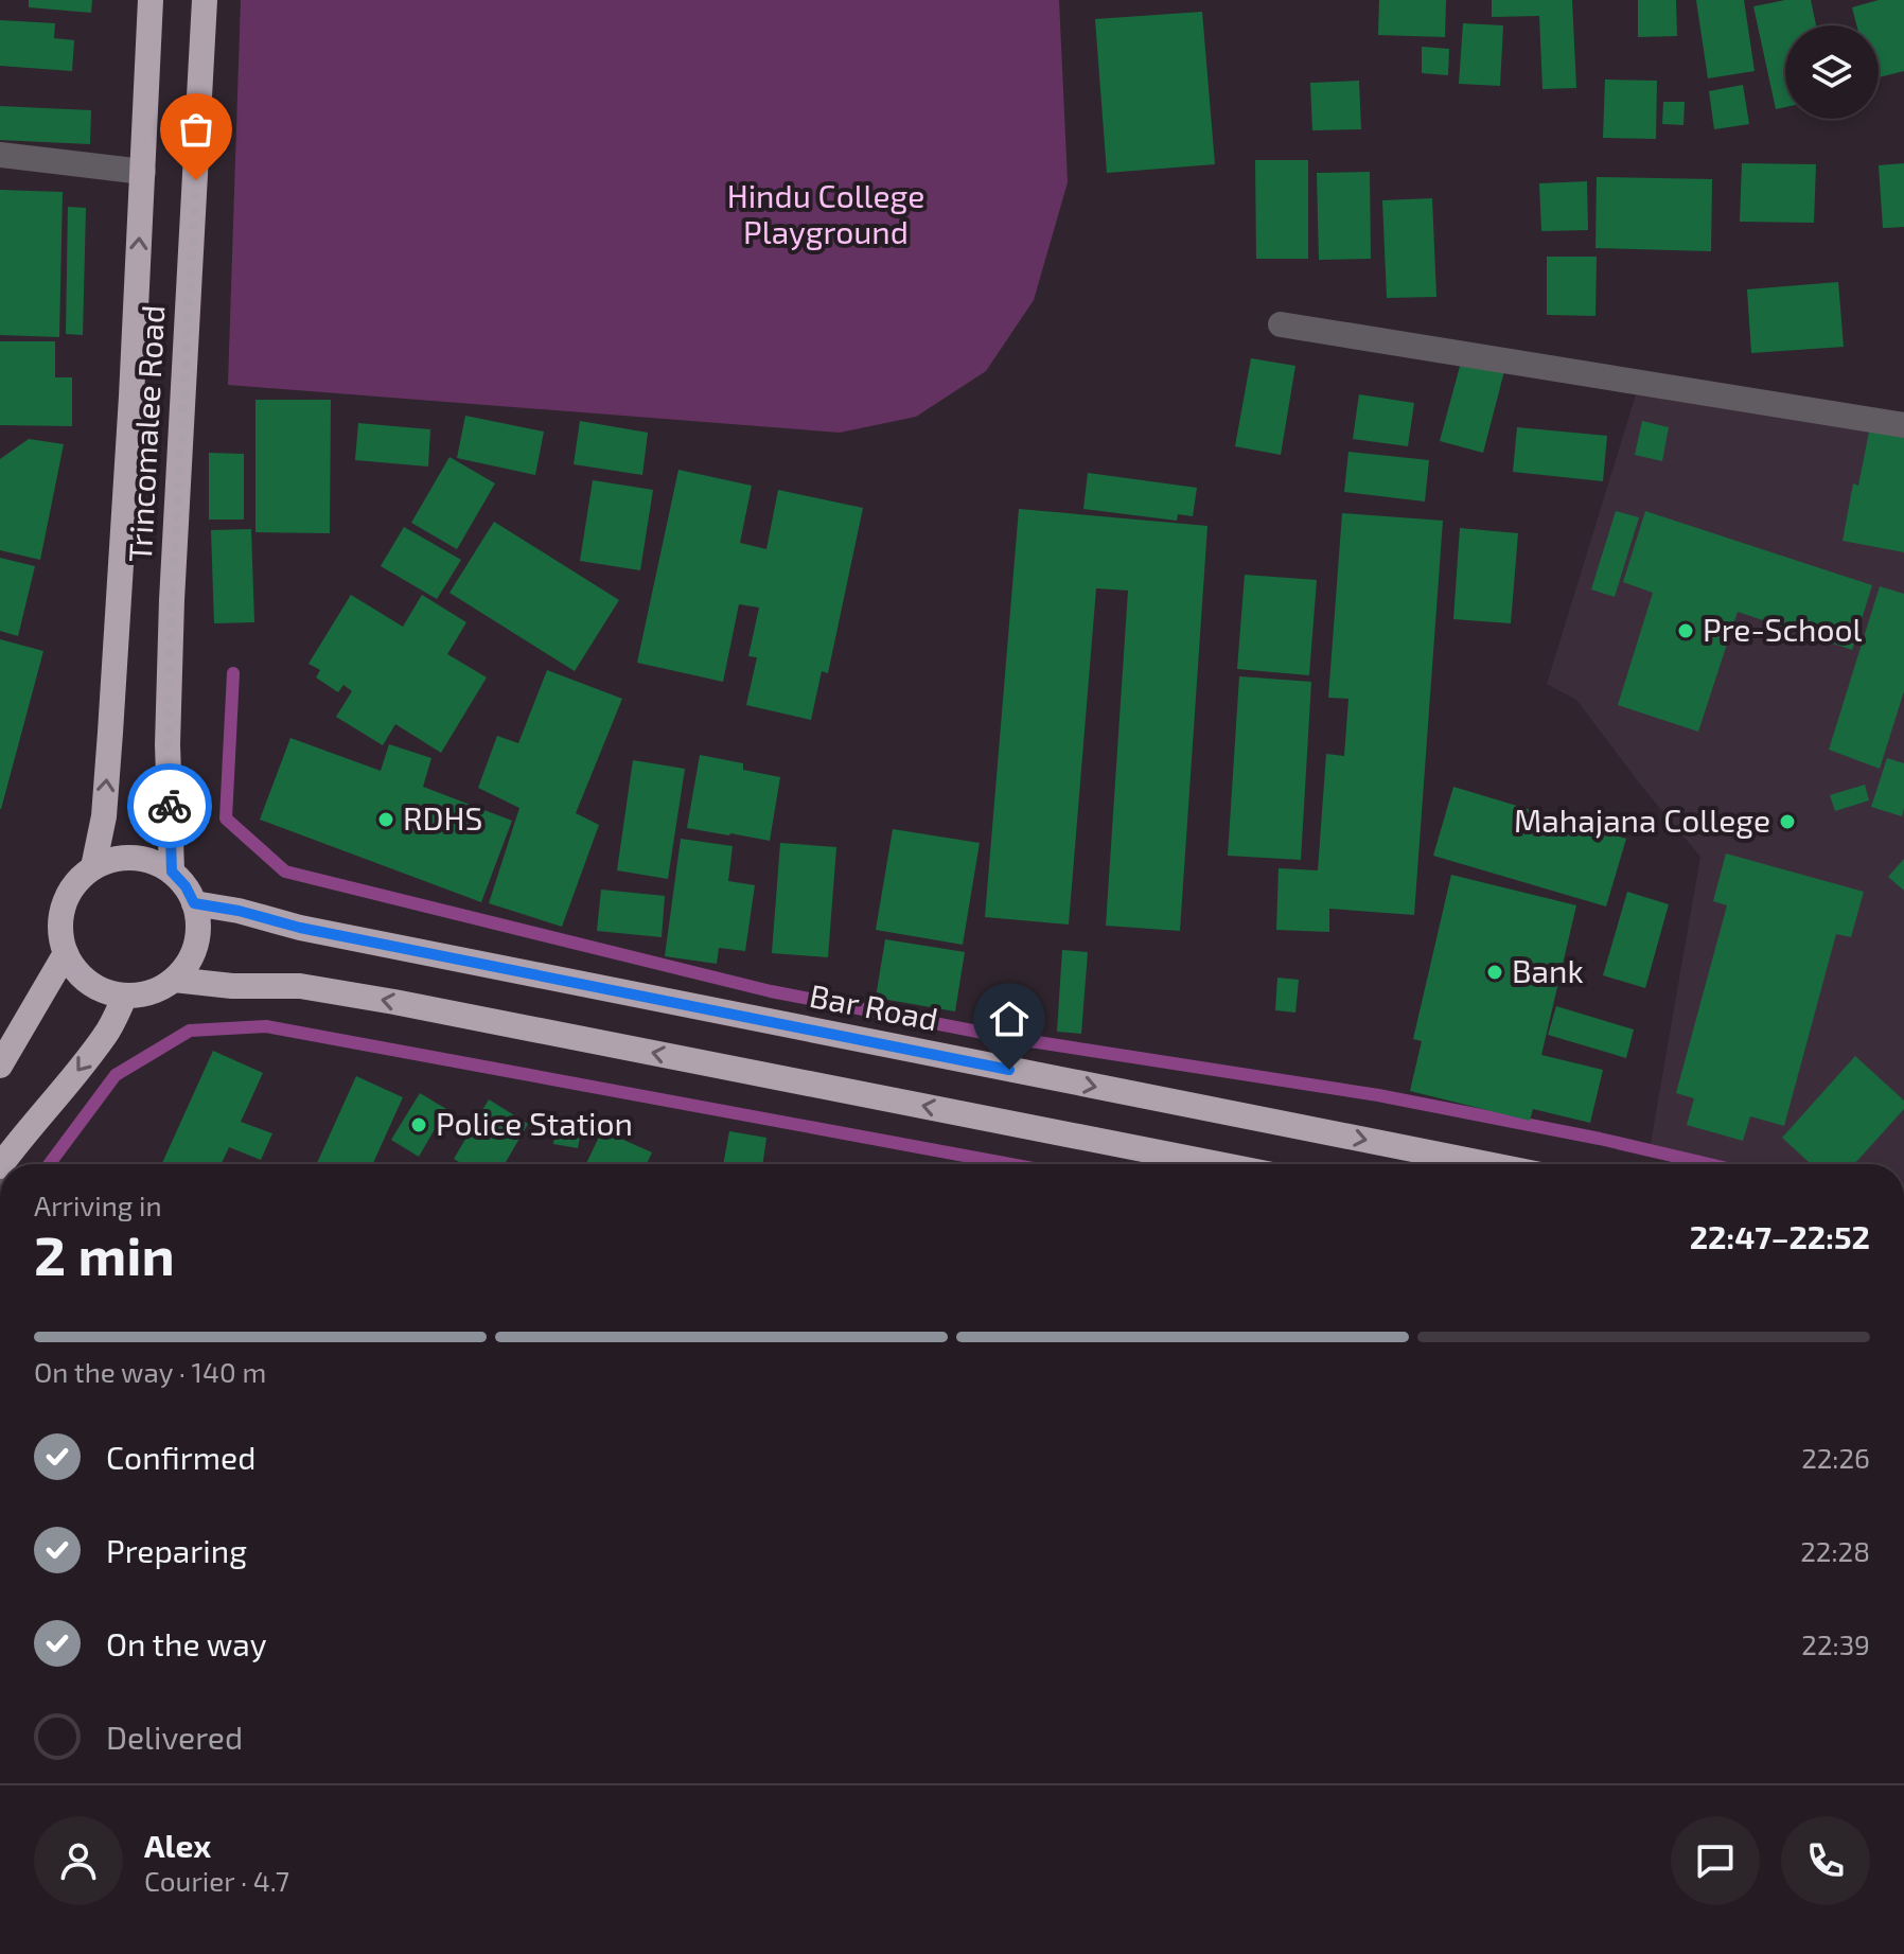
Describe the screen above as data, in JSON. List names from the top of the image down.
{
  "streets": {
    "highway": ["Trincomalee Road", "Bar Road"]
  },
  "crossings": [
    ["Trincomalee Road", "Bar Road"]
  ],
  "parks": ["Hindu College Playground"],
  "places": [
    "Pre-School",
    "RDHS",
    "Mahajana College",
    "Bank",
    "Police Station"
  ],
  "page": {
    "heading": ["2 min", "Arriving in", "22:47–22:52"],
    "panel": ["Alex", "Courier · 4.7"],
    "bar": "On the way · 140 m",
    "list": [
      ["Confirmed", "22:26"],
      ["Preparing", "22:28"],
      ["On the way", "22:39"],
      "Delivered"
    ]
  }
}
